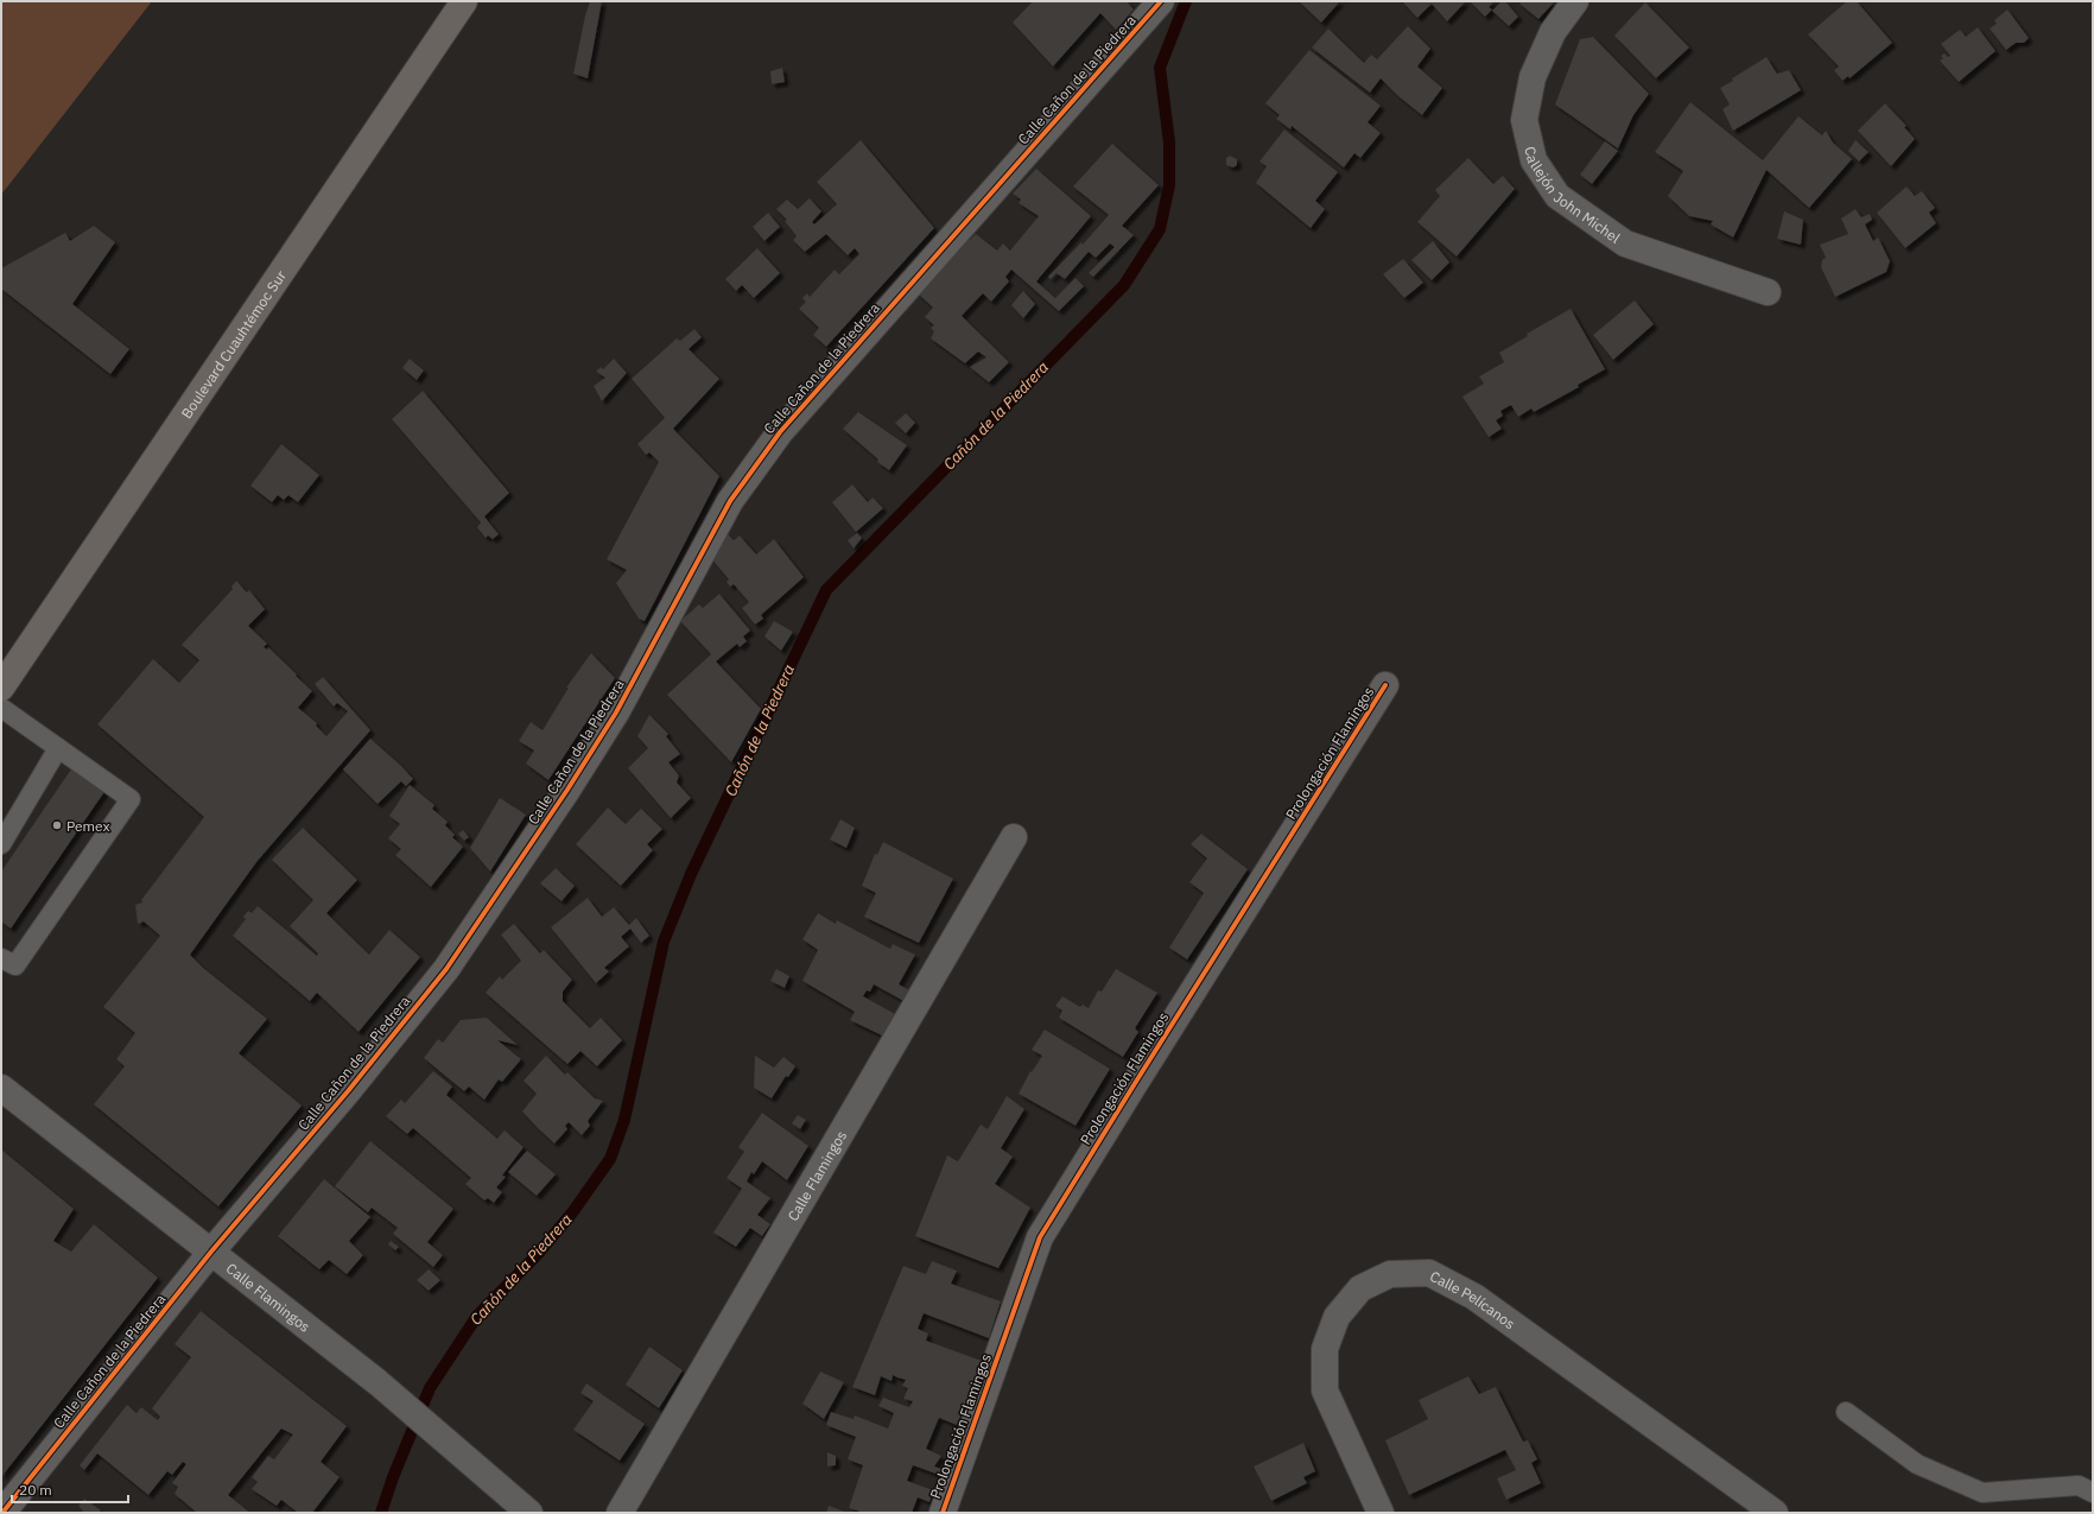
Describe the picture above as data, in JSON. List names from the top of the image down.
{
  "streets": {
    "main road": ["Boulevard Cuauhtémoc Sur"],
    "street": [
      "Calle Cañon de la Piedrera",
      "Callejón John Michel",
      "Prolongación Flamingos",
      "Calle Flamingos",
      "Calle Pelícanos"
    ]
  },
  "crossings": [
    ["Calle Cañon de la Piedrera", "Calle Flamingos"]
  ],
  "water": ["Cañón de la Piedrera"],
  "places": ["Pemex"],
  "scale_bar": "20 m"
}
